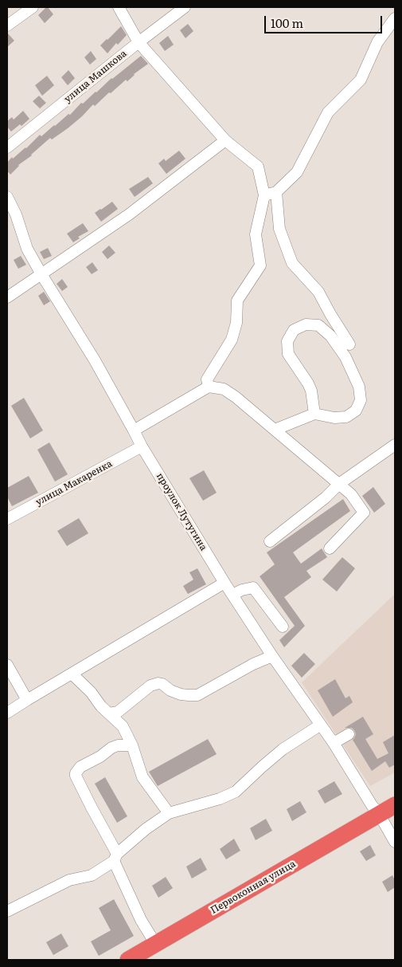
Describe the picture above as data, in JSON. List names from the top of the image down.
{
  "streets": {
    "highway": ["Первоконная улица"],
    "street": ["улица Машкова", "улица Макаренка", "проулок Лутугина"]
  },
  "crossings": [
    ["улица Макаренка", "проулок Лутугина"],
    ["проулок Лутугина", "Первоконная улица"]
  ],
  "scale_bar": "100 m"
}
